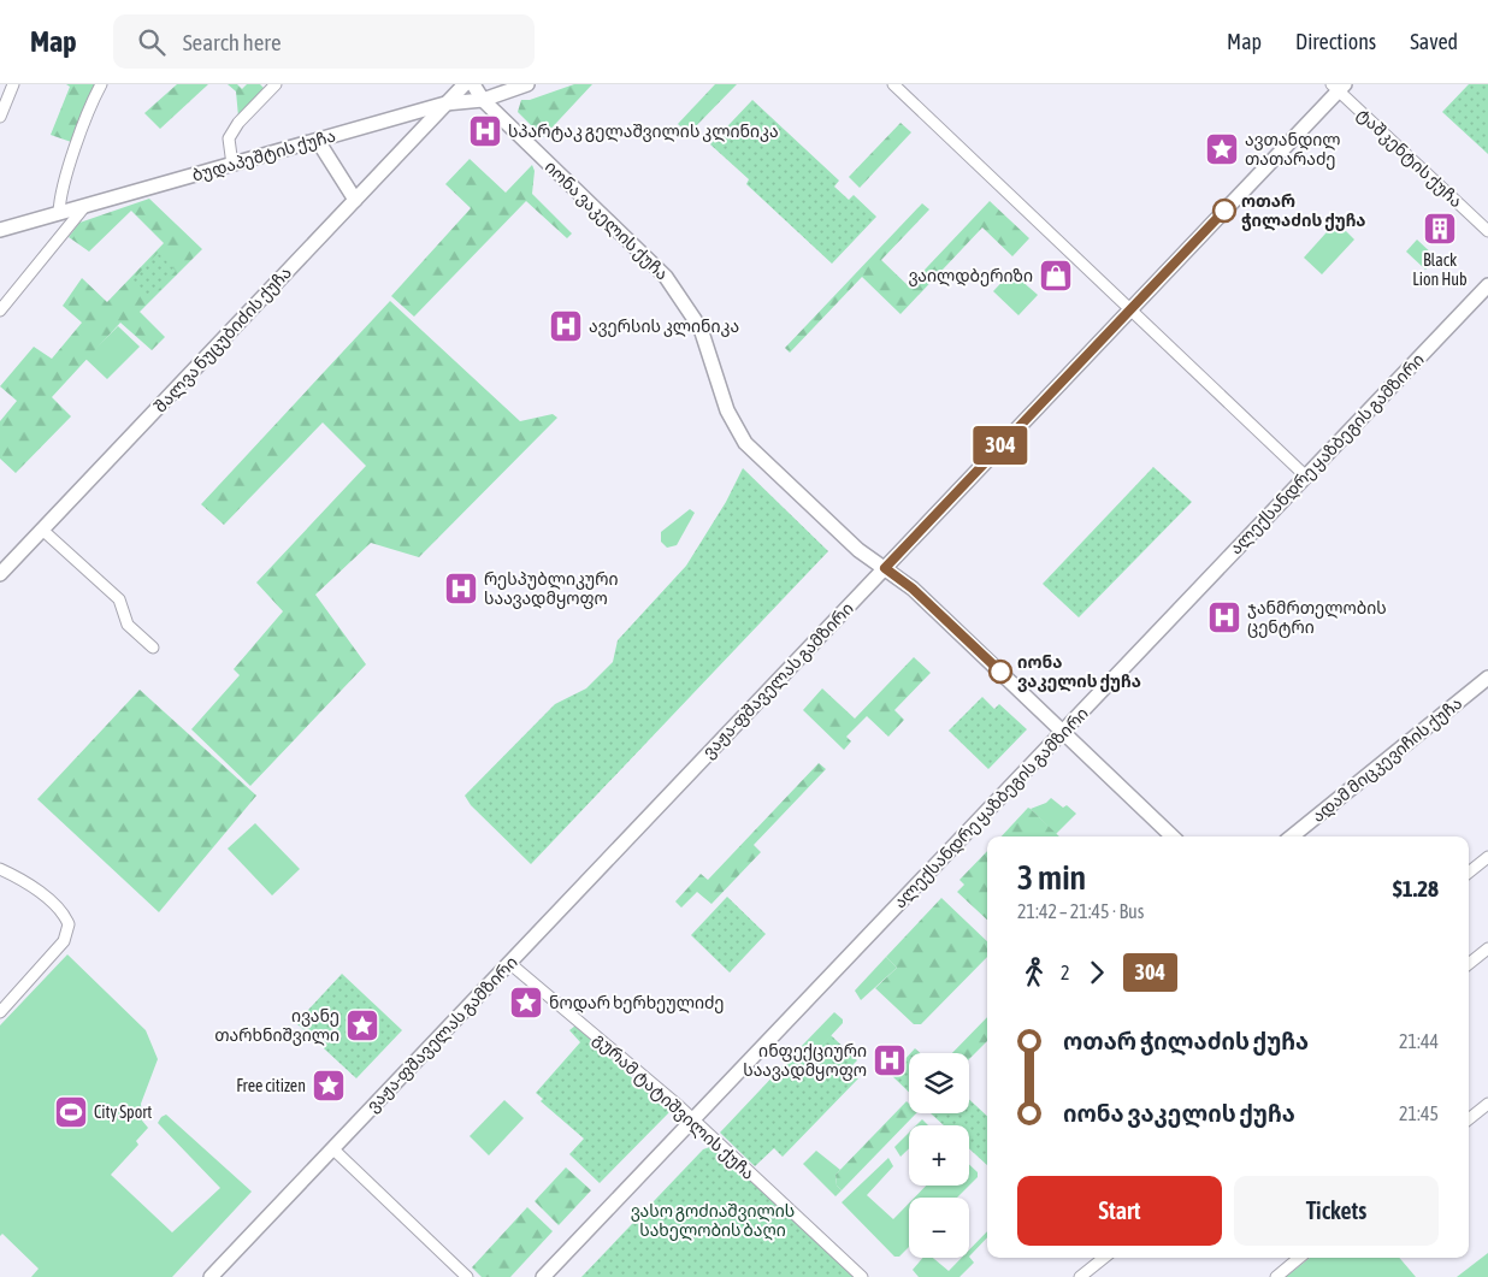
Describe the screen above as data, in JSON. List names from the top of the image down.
{
  "streets": {
    "main road": [
      "ბუდაპეშტის ქუჩა",
      "იონა ვაკელის ქუჩა",
      "შალვა ნუცუბიძის ქუჩა",
      "ალექსანდრე ყაზბეგის გამზირი",
      "ვაჟა-ფშაველას გამზირი",
      "ადამ მიცკევიჩის ქუჩა"
    ],
    "street": ["ტაშკენტის ქუჩა", "გურამ ტატიშვილის ქუჩა"]
  },
  "crossings": [
    ["ბუდაპეშტის ქუჩა", "იონა ვაკელის ქუჩა"],
    ["ბუდაპეშტის ქუჩა", "შალვა ნუცუბიძის ქუჩა"],
    ["ტაშკენტის ქუჩა", "ვაჟა-ფშაველას გამზირი"],
    ["იონა ვაკელის ქუჩა", "ალექსანდრე ყაზბეგის გამზირი"],
    ["იონა ვაკელის ქუჩა", "ვაჟა-ფშაველას გამზირი"],
    ["ალექსანდრე ყაზბეგის გამზირი", "გურამ ტატიშვილის ქუჩა"],
    ["ვაჟა-ფშაველას გამზირი", "გურამ ტატიშვილის ქუჩა"]
  ],
  "parks": ["ვასო გოძიაშვილის სახელობის ბაღი"],
  "places": {
    "hospital": [
      "სპარტაკ გელაშვილის კლინიკა",
      "ავერსის კლინიკა",
      "რესპუბლიკური საავადმყოფო",
      "ჯანმრთელობის ცენტრი",
      "ინფექციური საავადმყოფო"
    ],
    "place": [
      "ავთანდილ თათარაძე",
      "ნოდარ ხერხეულიძე",
      "ივანე თარხნიშვილი",
      "Free citizen"
    ],
    "other": ["ოთარ ჭილაძის ქუჩა", "იონა ვაკელის ქუჩა"],
    "building": ["Black Lion Hub"],
    "shop": ["ვაილდბერიზი"],
    "sports": ["City Sport"]
  },
  "lines": ["bus line 304"],
  "page": {
    "header": "Map",
    "search": "Search here",
    "nav": ["Map", "Directions", "Saved"],
    "on_map": "304",
    "heading": ["3 min", "21:42 – 21:45 · Bus", "$1.28"],
    "legs": ["2", "304"],
    "list": [
      {
        "name": "ოთარ ჭილაძის ქუჩა",
        "value": "21:44"
      },
      {
        "name": "იონა ვაკელის ქუჩა",
        "value": "21:45"
      }
    ],
    "map_buttons": ["+", "−"],
    "buttons": ["Start", "Tickets"]
  }
}
